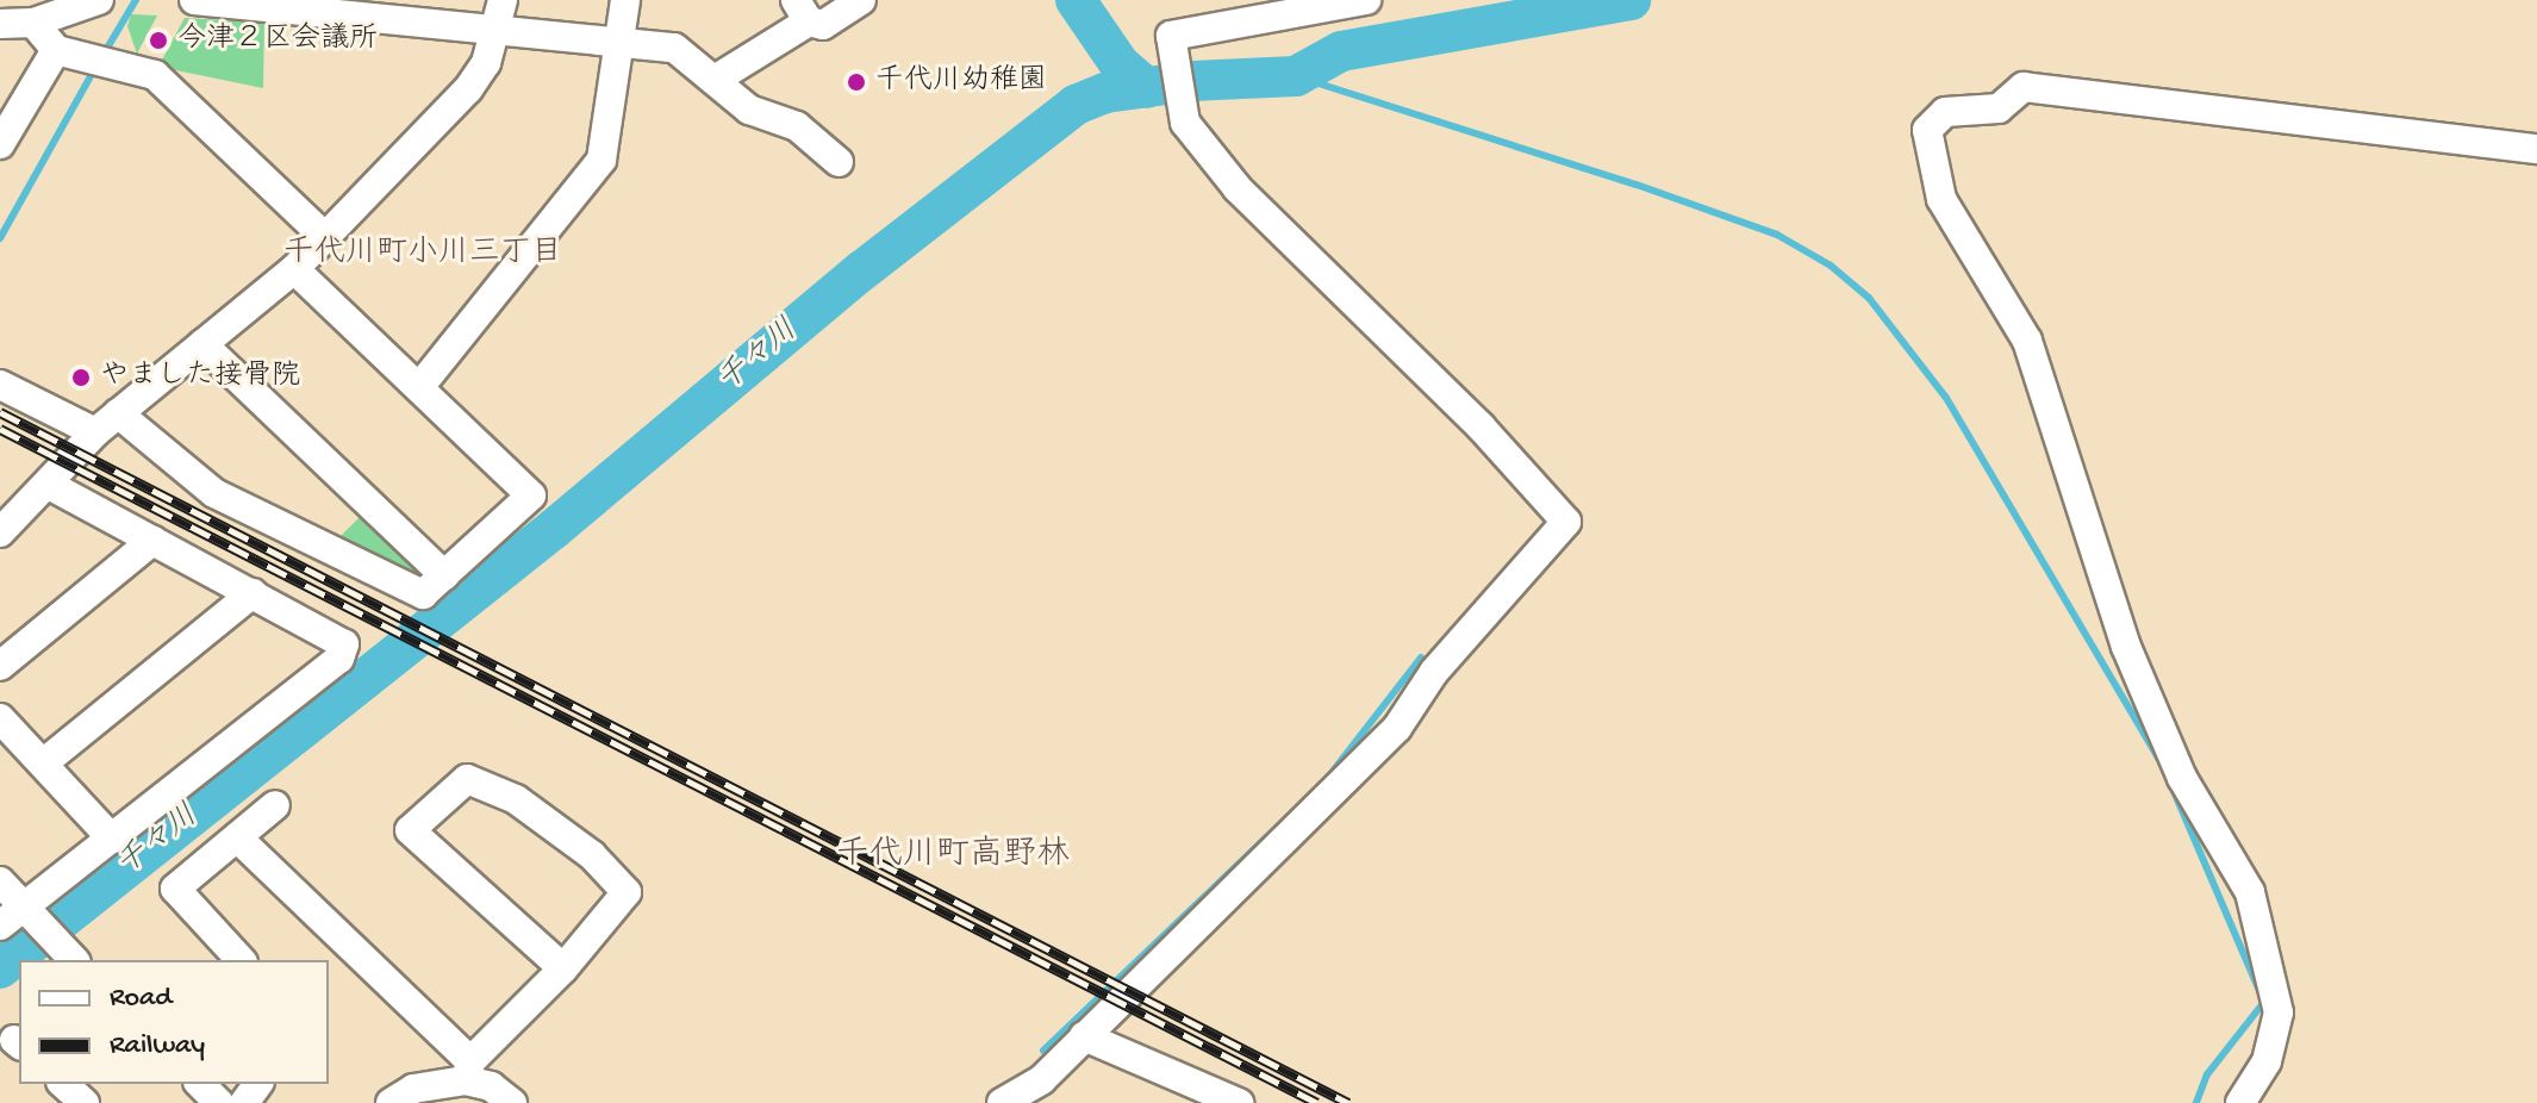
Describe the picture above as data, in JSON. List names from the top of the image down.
{
  "districts": ["千代川町小川三丁目", "千代川町高野林"],
  "water": ["千々川"],
  "places": ["今津２区会議所", "千代川幼稚園", "やました接骨院"],
  "legend": ["Road", "Railway"]
}
